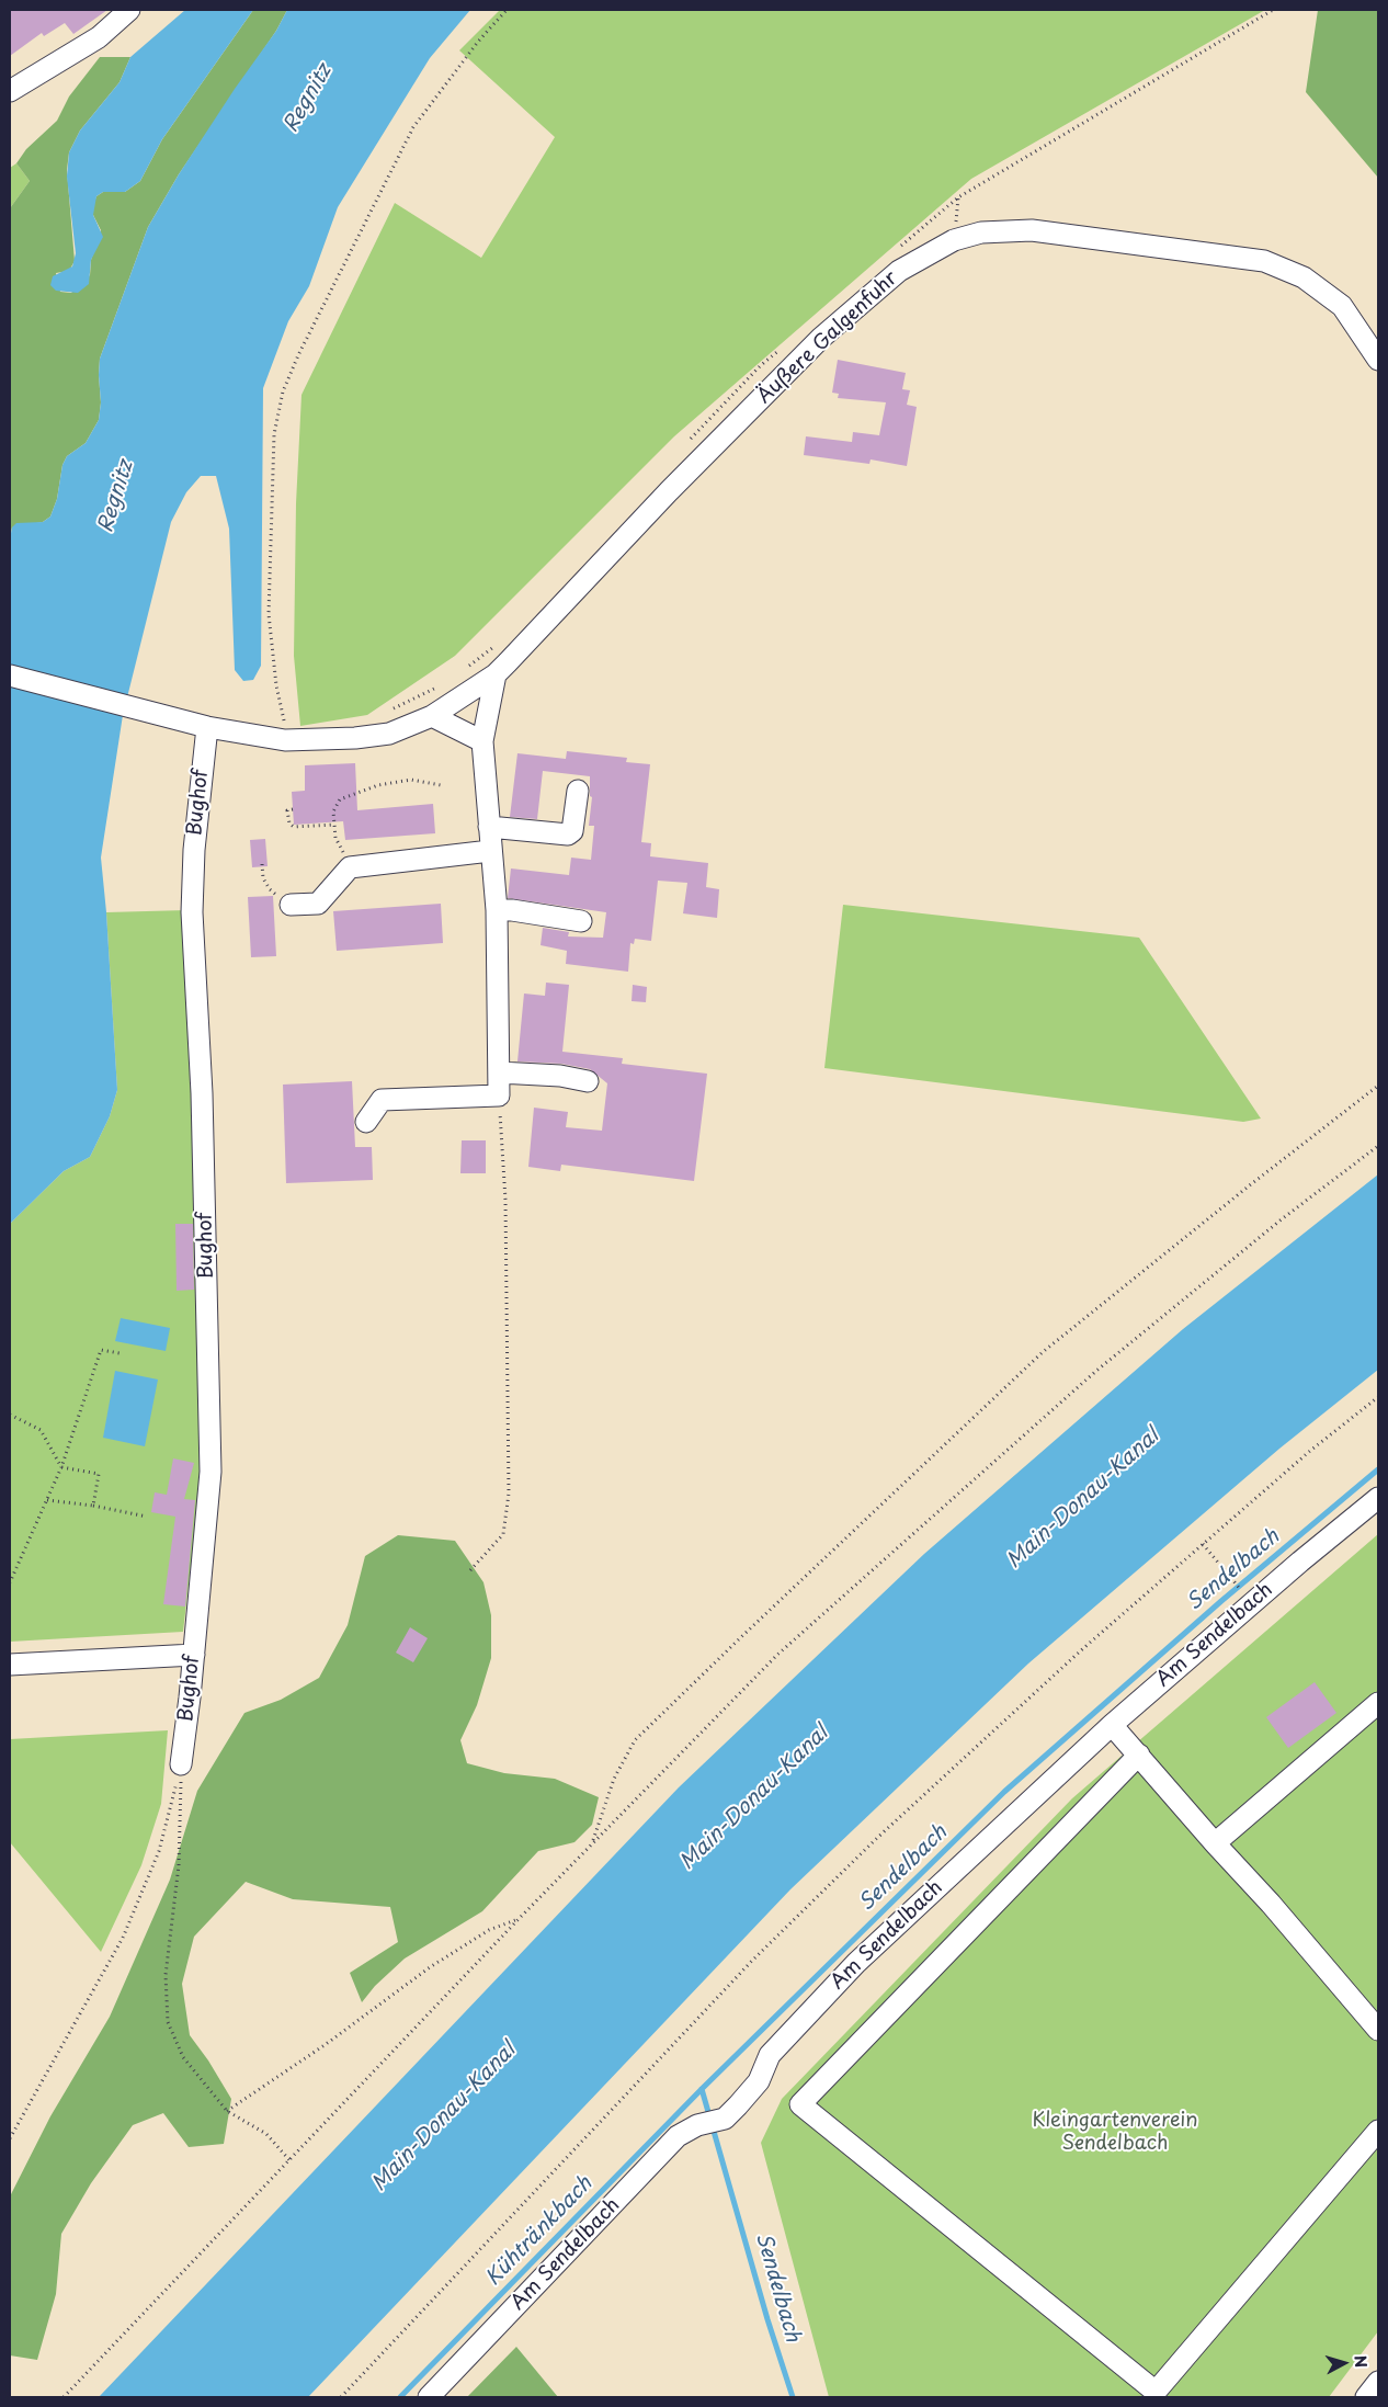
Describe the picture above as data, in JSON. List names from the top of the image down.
{
  "streets": {
    "street": ["Äußere Galgenfuhr", "Bughof", "Am Sendelbach"]
  },
  "crossings": [
    ["Äußere Galgenfuhr", "Bughof"]
  ],
  "water": [
    "Regnitz",
    "Main-Donau-Kanal",
    "Sendelbach",
    "Kühtränkbach"
  ],
  "parks": ["Kleingartenverein Sendelbach"],
  "north": "right"
}
